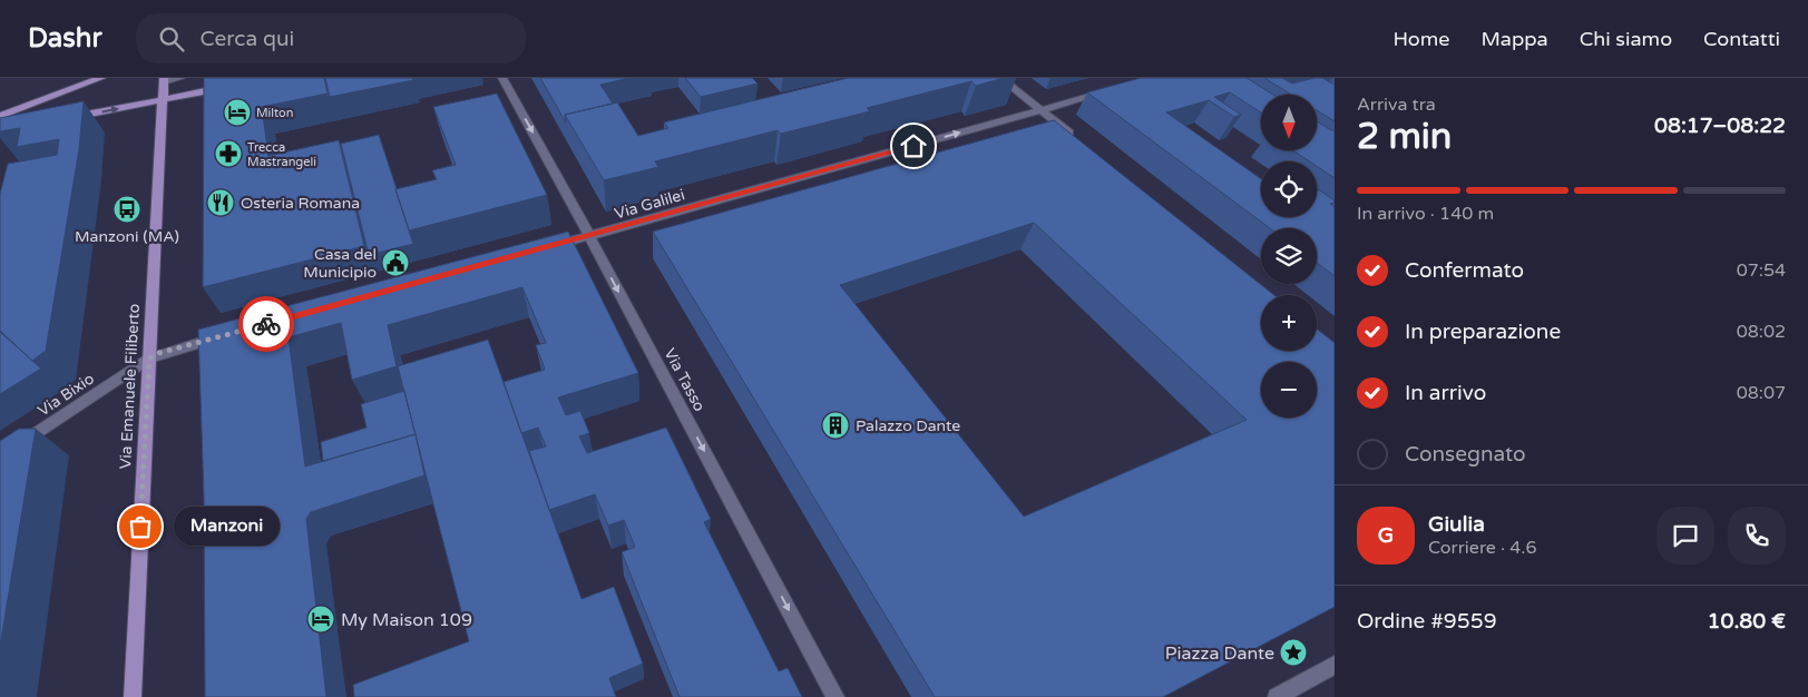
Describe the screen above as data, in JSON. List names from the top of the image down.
{
  "streets": {
    "main road": ["Via Emanuele Filiberto"],
    "street": ["Via Galilei", "Via Tasso", "Via Bixio"]
  },
  "crossings": [
    ["Via Galilei", "Via Tasso"],
    ["Via Emanuele Filiberto", "Via Bixio"]
  ],
  "one_way": ["Via Galilei", "Via Tasso"],
  "places": {
    "hotel": ["Milton", "My Maison 109"],
    "pharmacy": ["Trecca Mastrangeli"],
    "restaurant": ["Osteria Romana"],
    "bus stop": ["Manzoni (MA)"],
    "public building": ["Casa del Municipio"],
    "building": ["Palazzo Dante"],
    "other": ["Manzoni"],
    "place": ["Piazza Dante"]
  },
  "north": "bottom",
  "page": {
    "header": "Dashr",
    "search": "Cerca qui",
    "nav": [
      "Home",
      "Mappa",
      "Chi siamo",
      "Contatti"
    ],
    "heading": ["2 min", "Arriva tra", "08:17–08:22"],
    "panel": [
      "Giulia",
      "Corriere · 4.6",
      "Ordine #9559",
      "10.80 €"
    ],
    "map_buttons": ["+", "−"],
    "bar": "In arrivo · 140 m",
    "list": [
      ["Confermato", "07:54"],
      ["In preparazione", "08:02"],
      ["In arrivo", "08:07"],
      "Consegnato"
    ],
    "bubble": "Manzoni",
    "round": "G"
  }
}
